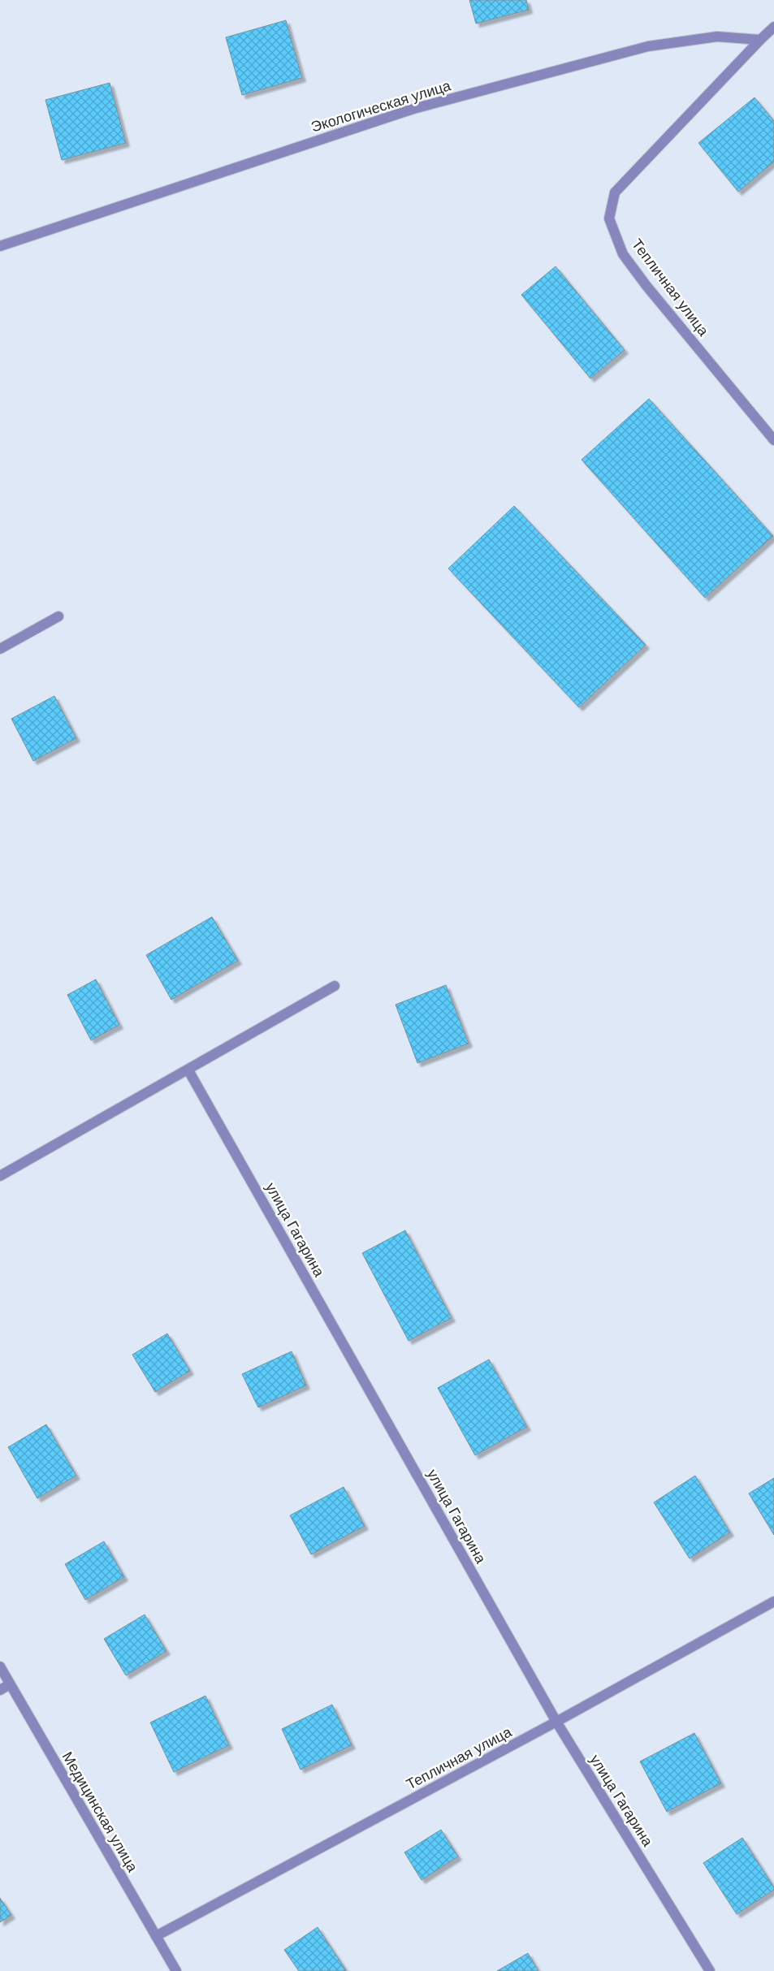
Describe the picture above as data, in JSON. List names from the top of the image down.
{
  "streets": {
    "street": [
      "Экологическая улица",
      "Тепличная улица",
      "улица Гагарина",
      "Медицинская улица"
    ]
  },
  "crossings": [
    ["Экологическая улица", "Тепличная улица"],
    ["Тепличная улица", "улица Гагарина"],
    ["Тепличная улица", "Медицинская улица"]
  ]
}
